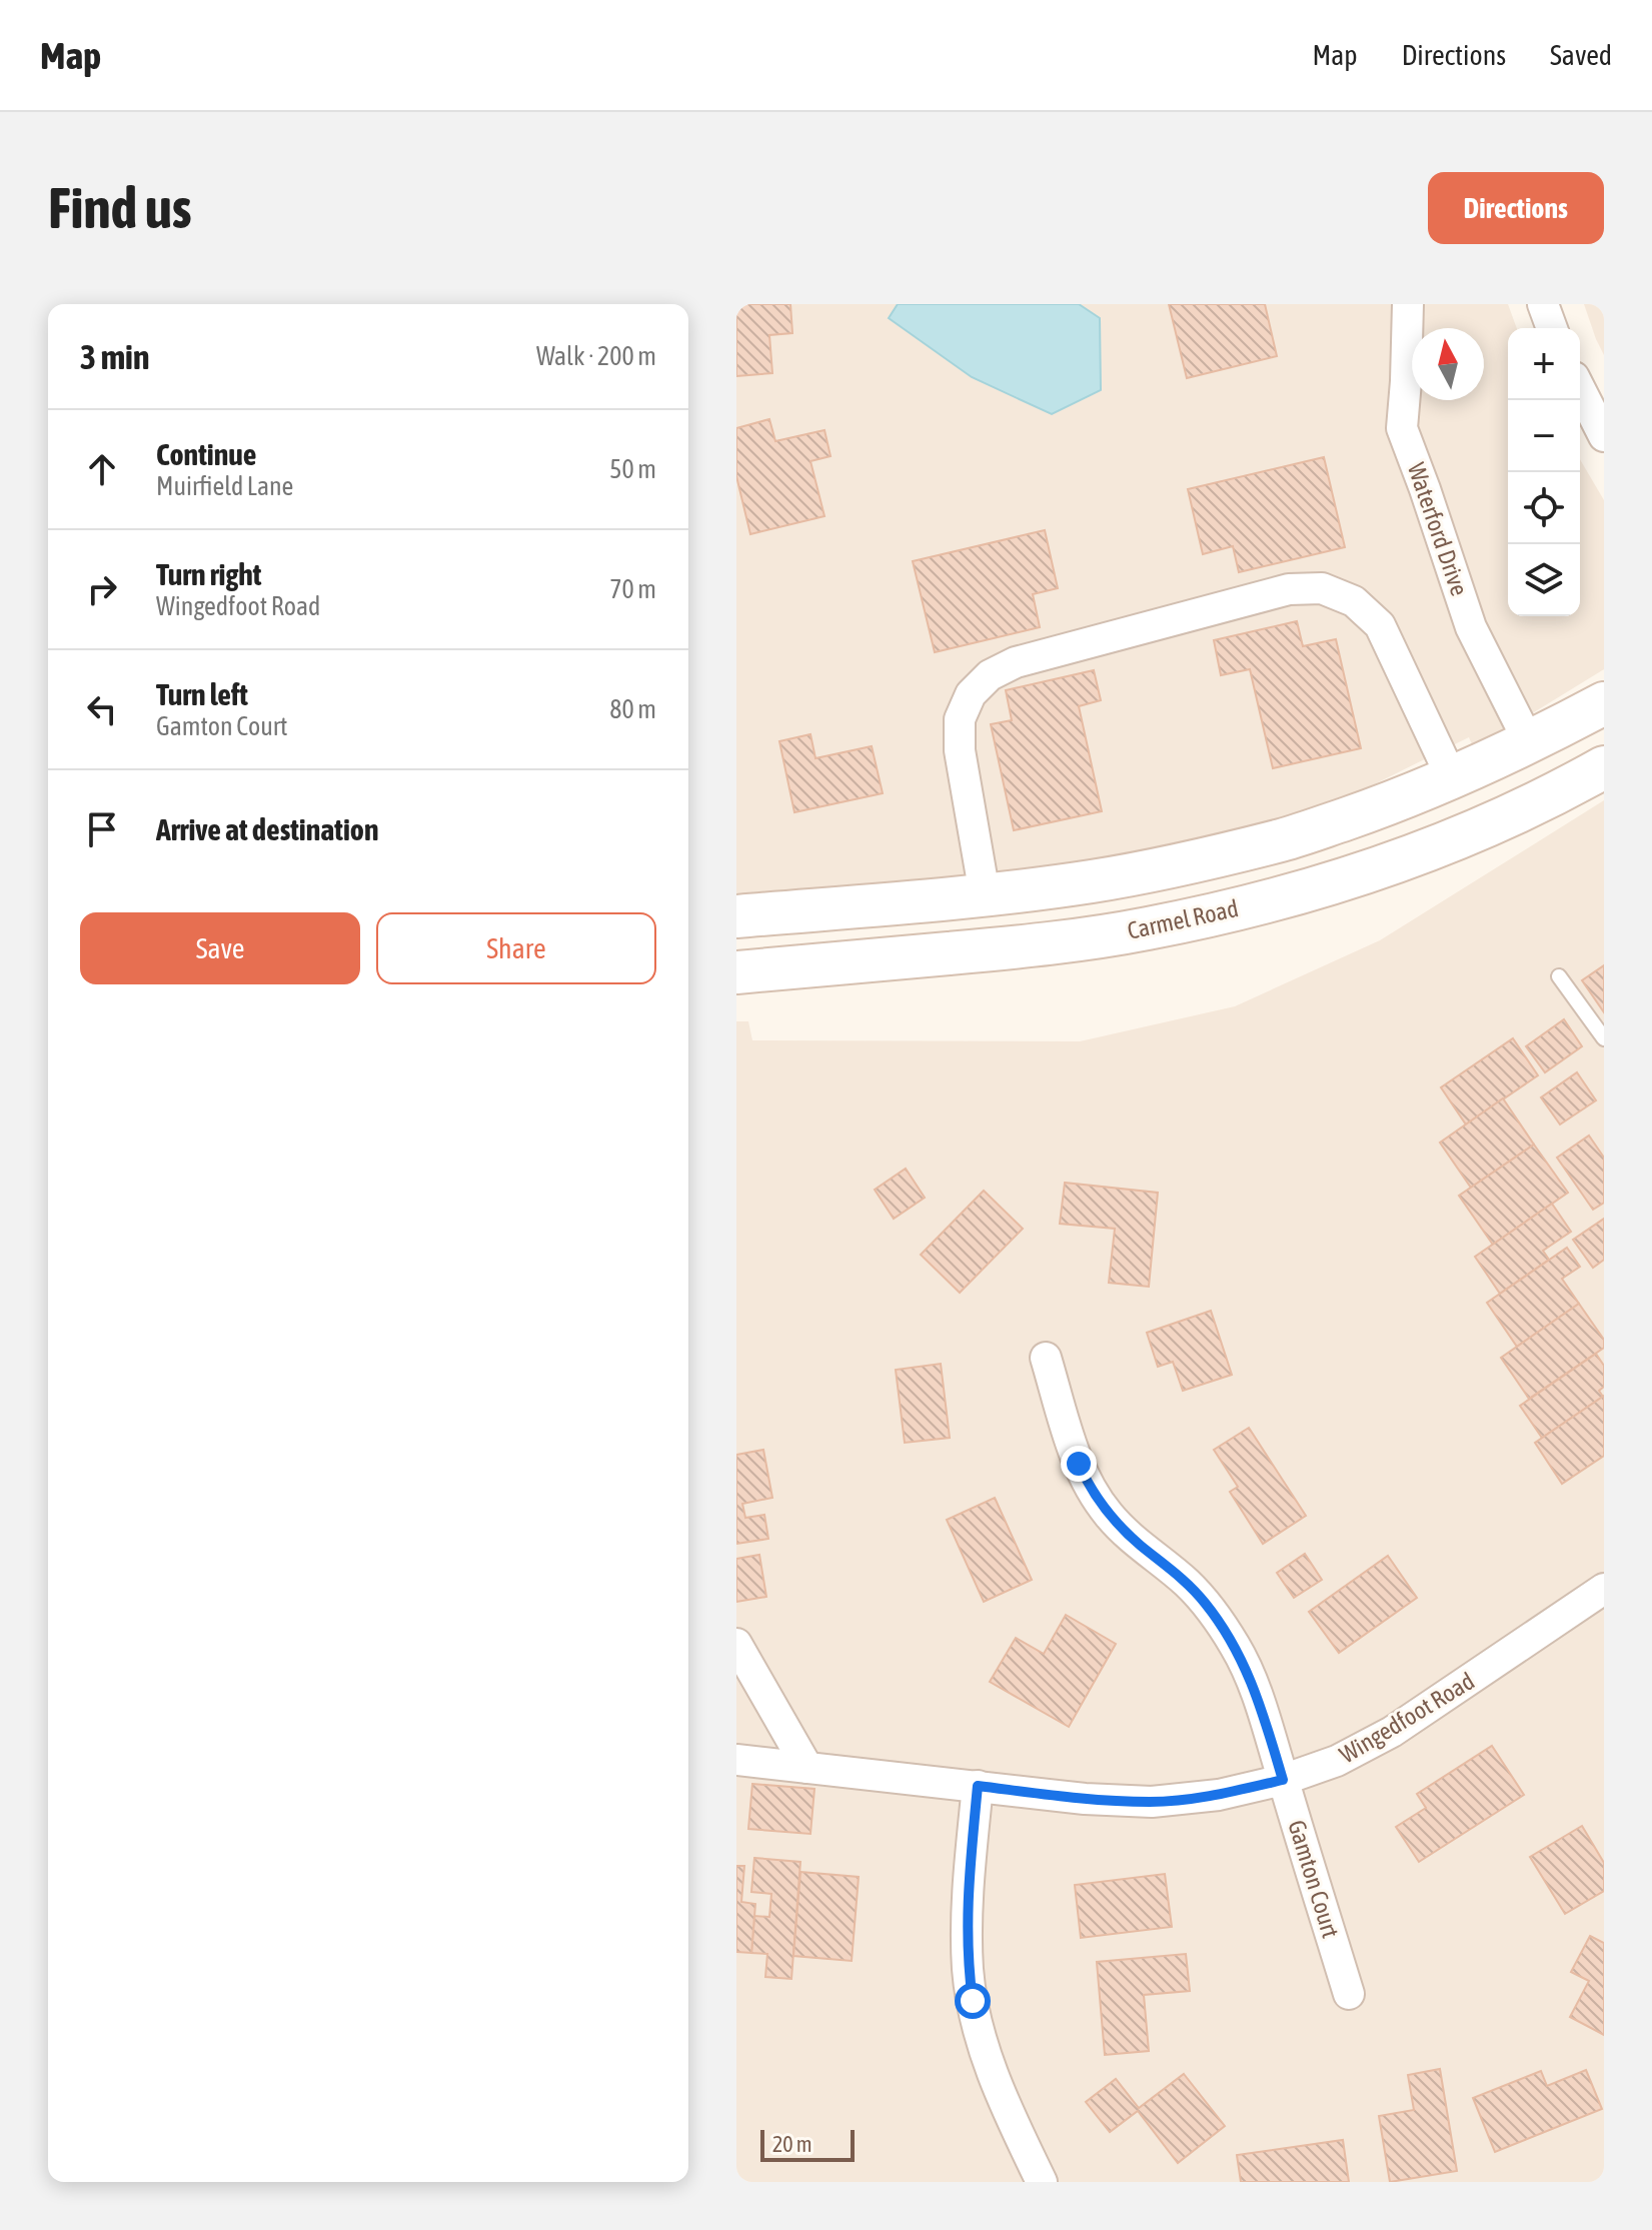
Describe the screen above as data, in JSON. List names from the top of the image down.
{
  "streets": {
    "main road": ["Carmel Road"],
    "street": ["Waterford Drive", "Wingedfoot Road", "Gamton Court"]
  },
  "crossings": [
    ["Wingedfoot Road", "Gamton Court"]
  ],
  "scale_bar": "20 m",
  "north": "top",
  "page": {
    "header": "Map",
    "nav": ["Map", "Directions", "Saved"],
    "buttons": [
      "Directions",
      ["Save", "Share"]
    ],
    "title": "Find us",
    "heading": ["3 min", "Walk · 200 m"],
    "map_buttons": ["+", "−"],
    "list": [
      ["Continue", "Muirfield Lane", "50 m"],
      ["Turn right", "Wingedfoot Road", "70 m"],
      ["Turn left", "Gamton Court", "80 m"],
      "Arrive at destination"
    ],
    "scale": "20 m"
  }
}
